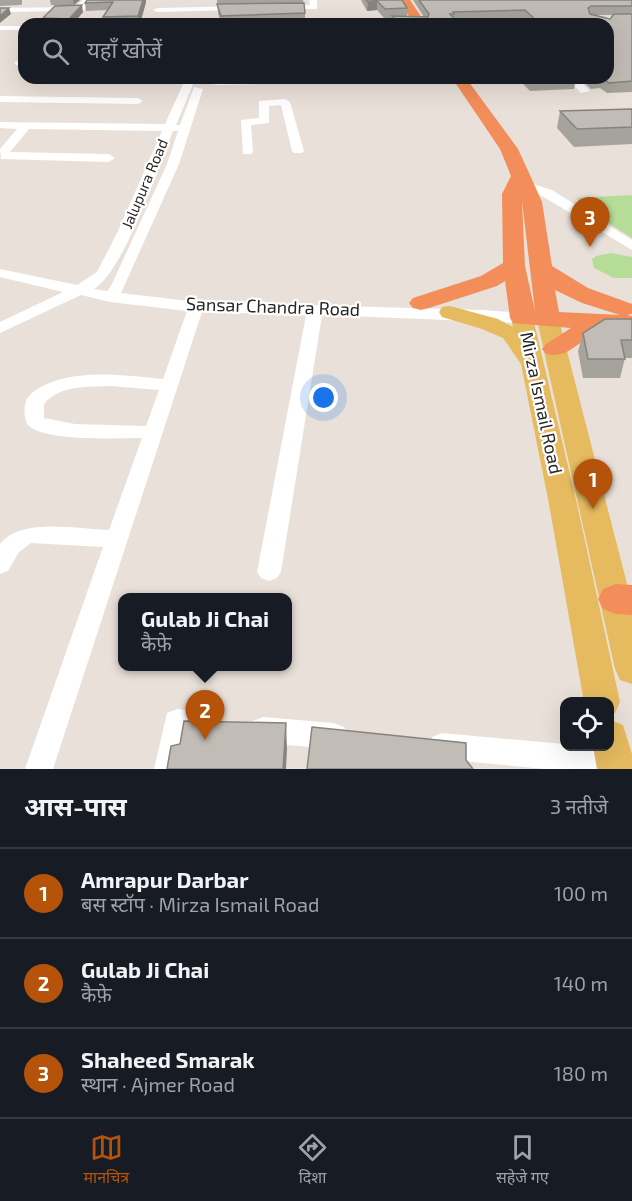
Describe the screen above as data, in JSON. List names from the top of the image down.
{
  "streets": {
    "highway": ["Mirza Ismail Road"],
    "street": ["Jalupura Road", "Sansar Chandra Road"]
  },
  "crossings": [
    ["Jalupura Road", "Sansar Chandra Road"],
    ["Sansar Chandra Road", "Mirza Ismail Road"]
  ],
  "page": {
    "search": "यहाँ खोजें",
    "pins": ["3", "1", "2"],
    "popup": ["Gulab Ji Chai", "कैफ़े"],
    "heading": ["आस-पास", "3 नतीजे"],
    "list": [
      {
        "mark": "1",
        "name": "Amrapur Darbar",
        "note": "बस स्टॉप · Mirza Ismail Road",
        "value": "100 m"
      },
      {
        "mark": "2",
        "name": "Gulab Ji Chai",
        "note": "कैफ़े",
        "value": "140 m"
      },
      {
        "mark": "3",
        "name": "Shaheed Smarak",
        "note": "स्थान · Ajmer Road",
        "value": "180 m"
      }
    ],
    "nav": ["मानचित्र", "दिशा", "सहेजे गए"]
  }
}
